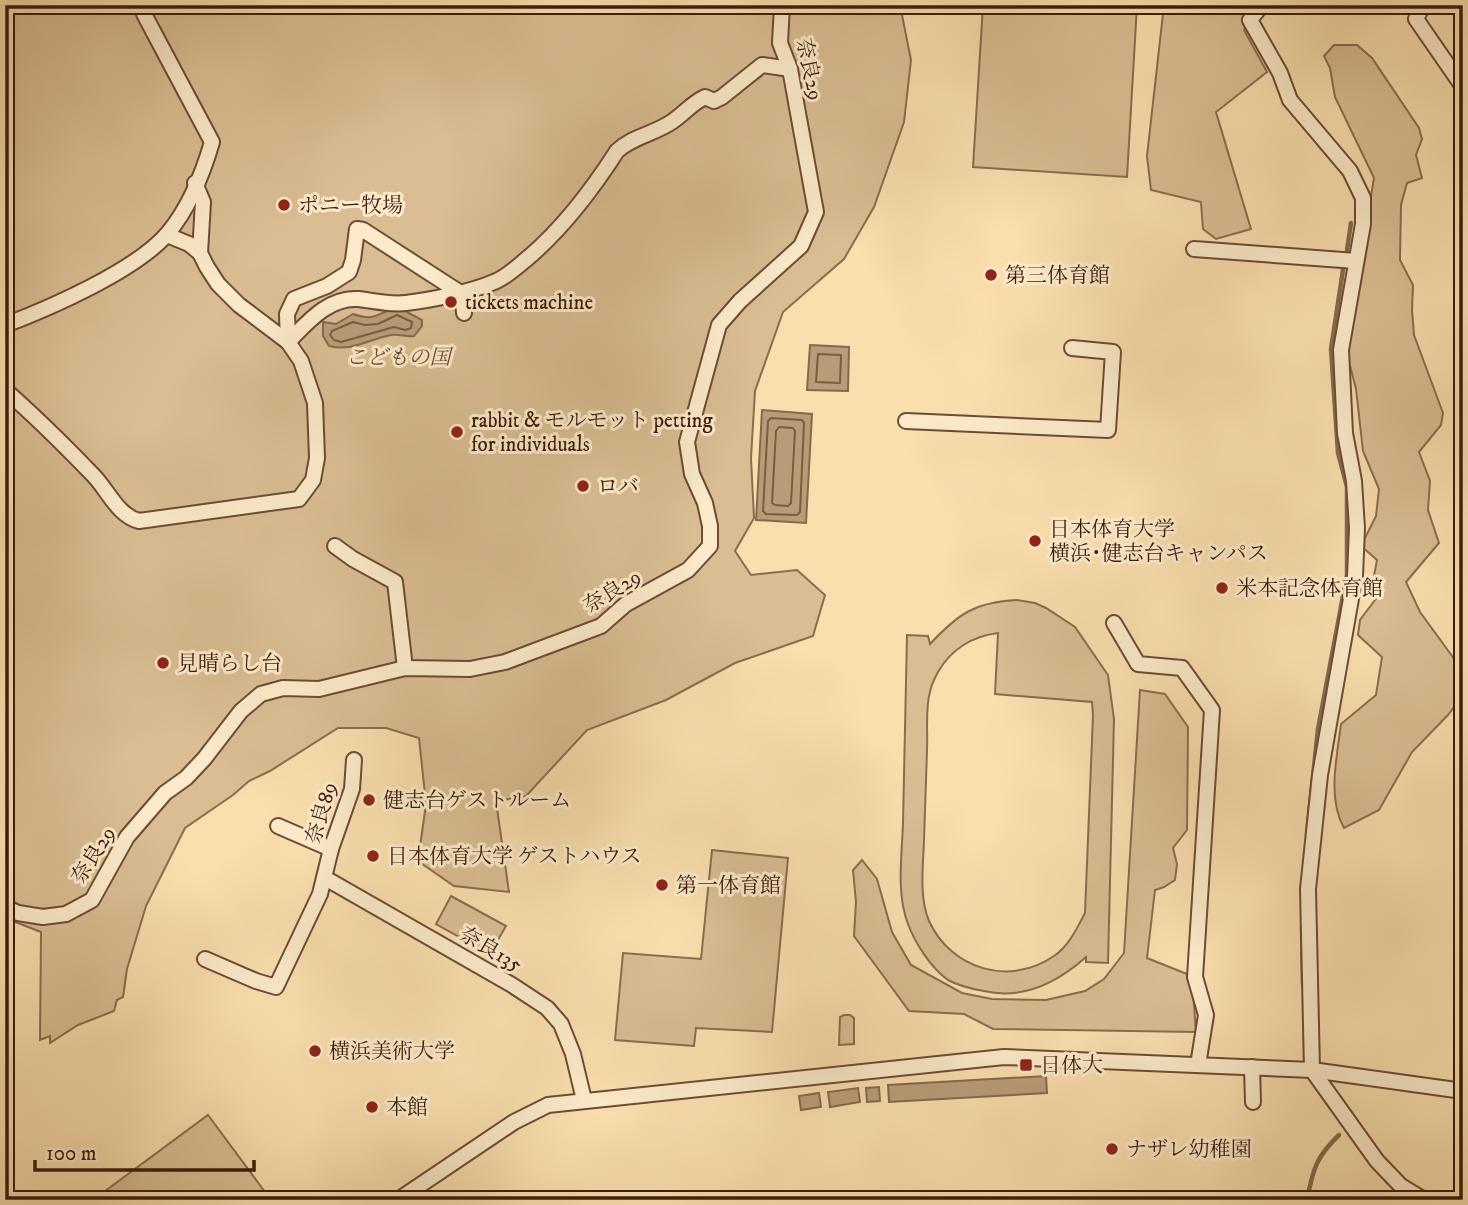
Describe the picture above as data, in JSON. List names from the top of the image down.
{
  "streets": {
    "street": ["奈良29", "奈良89", "奈良135"]
  },
  "crossings": [
    ["奈良89", "奈良135"]
  ],
  "parks": ["こどもの国"],
  "places": {
    "other": [
      "ポニー牧場",
      "第三体育館",
      "tickets machine",
      "rabbit & モルモット petting for individuals",
      "ロバ",
      "日本体育大学 横浜･健志台キャンパス",
      "米本記念体育館",
      "見晴らし台",
      "健志台ゲストルーム",
      "日本体育大学 ゲストハウス",
      "第一体育館",
      "横浜美術大学",
      "本館",
      "ナザレ幼稚園"
    ],
    "transit": ["日体大"]
  },
  "scale_bar": "100 m"
}
